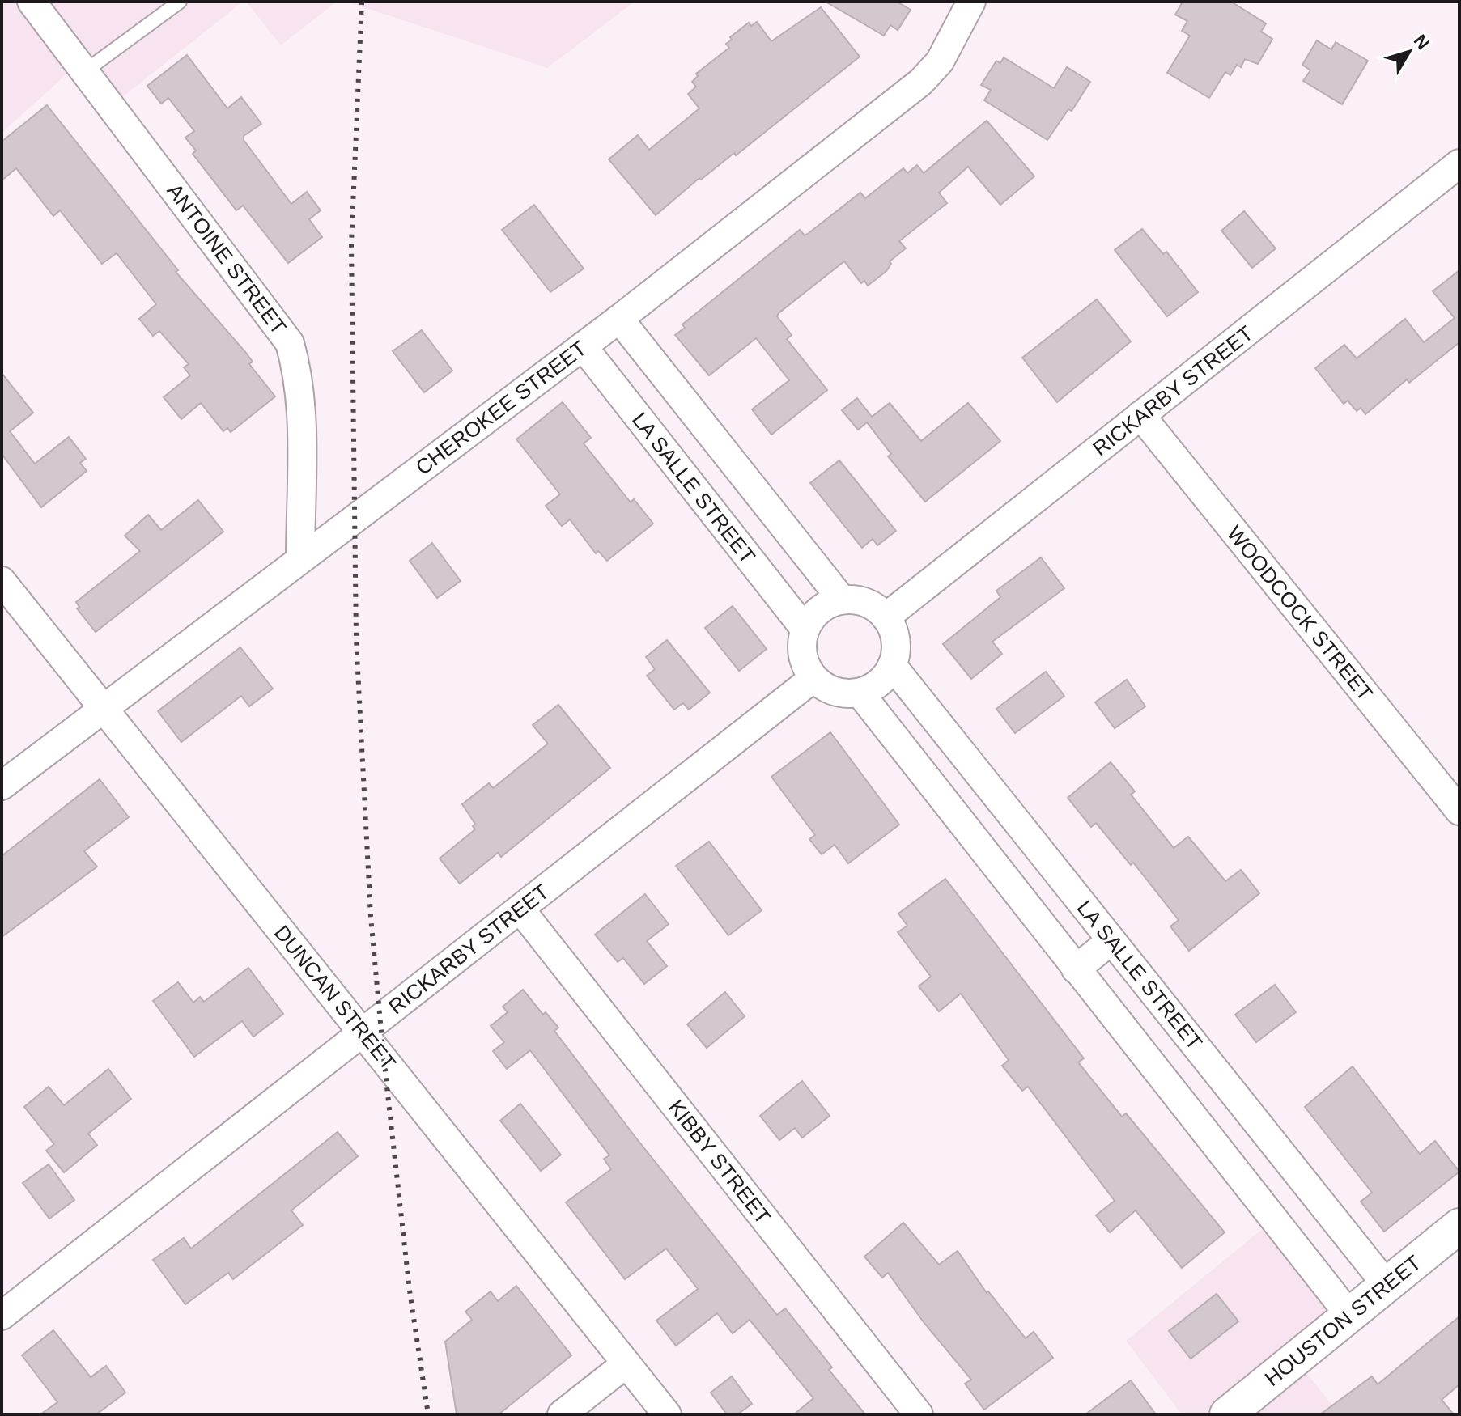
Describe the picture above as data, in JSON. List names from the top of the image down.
{
  "streets": {
    "street": [
      "ANTOINE STREET",
      "RICKARBY STREET",
      "CHEROKEE STREET",
      "LA SALLE STREET",
      "WOODCOCK STREET",
      "DUNCAN STREET",
      "KIBBY STREET",
      "HOUSTON STREET"
    ]
  },
  "crossings": [
    ["ANTOINE STREET", "CHEROKEE STREET"],
    ["RICKARBY STREET", "LA SALLE STREET"],
    ["RICKARBY STREET", "WOODCOCK STREET"],
    ["RICKARBY STREET", "DUNCAN STREET"],
    ["RICKARBY STREET", "KIBBY STREET"],
    ["CHEROKEE STREET", "LA SALLE STREET"],
    ["CHEROKEE STREET", "DUNCAN STREET"],
    ["LA SALLE STREET", "HOUSTON STREET"]
  ],
  "north": "top right"
}
